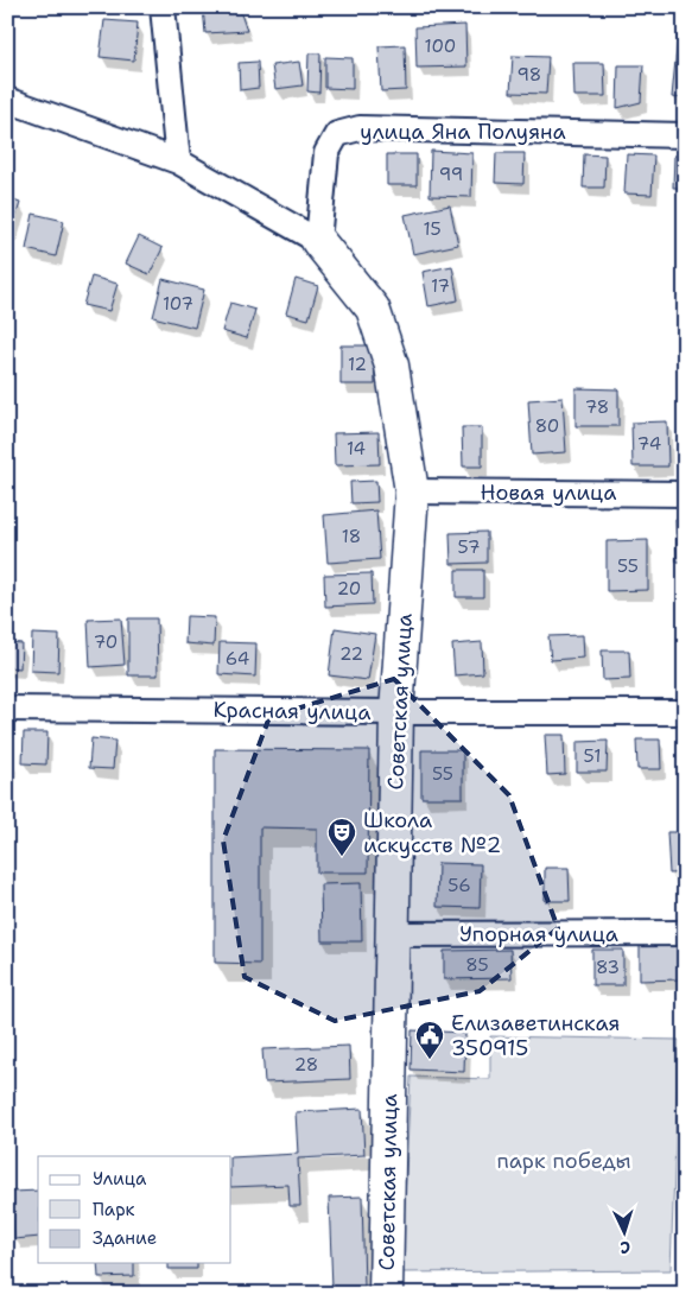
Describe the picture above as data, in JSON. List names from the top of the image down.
{
  "streets": {
    "street": [
      "улица Яна Полуяна",
      "Новая улица",
      "Советская улица",
      "Красная улица",
      "Упорная улица"
    ]
  },
  "crossings": [
    ["улица Яна Полуяна", "Советская улица"],
    ["Новая улица", "Советская улица"],
    ["Советская улица", "Красная улица"],
    ["Советская улица", "Упорная улица"]
  ],
  "parks": ["парк победы"],
  "places": {
    "theatre": ["Школа искусств №2"],
    "public building": ["Елизаветинская 350915"]
  },
  "house_numbers": [
    "100",
    "98",
    "99",
    "15",
    "17",
    "107",
    "12",
    "78",
    "80",
    "74",
    "14",
    "18",
    "57",
    "55",
    "20",
    "70",
    "22",
    "64",
    "51",
    "55",
    "56",
    "85",
    "83",
    "28"
  ],
  "legend": ["Улица", "Парк", "Здание"],
  "north": "bottom"
}
